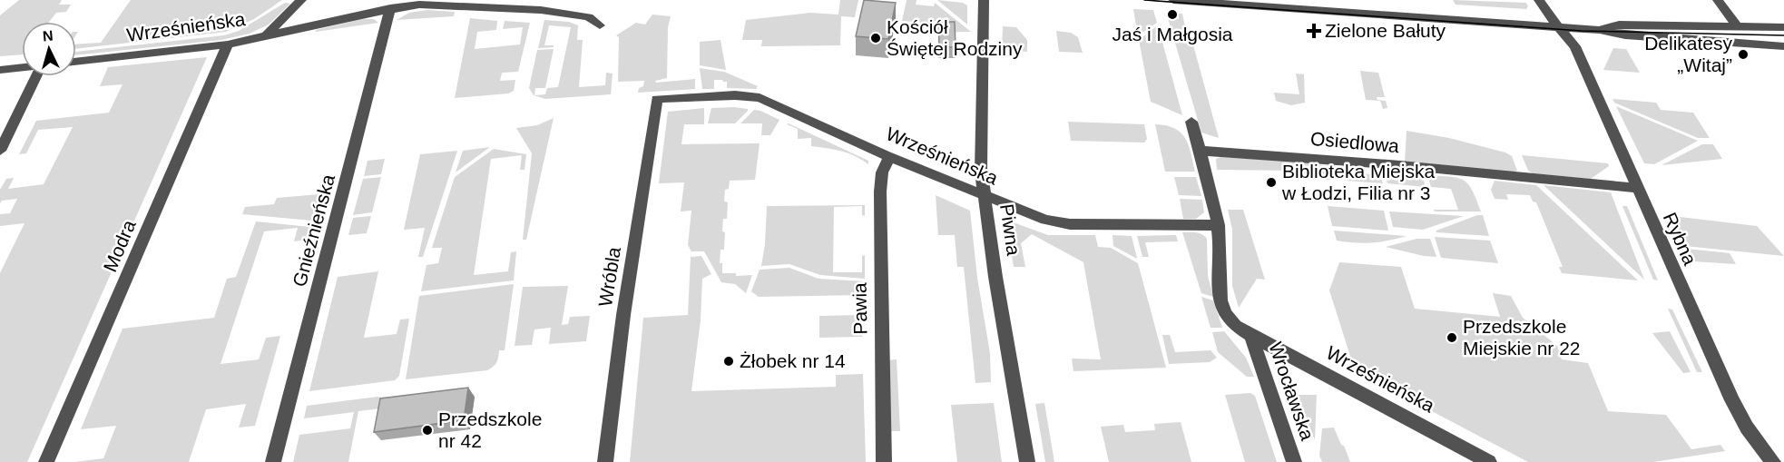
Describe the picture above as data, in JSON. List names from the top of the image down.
{
  "streets": {
    "street": [
      "Wrześnieńska",
      "Osiedlowa",
      "Piwna",
      "Gnieźnieńska",
      "Rybna",
      "Modra",
      "Wróbla",
      "Pawia",
      "Wrocławska"
    ]
  },
  "crossings": [
    ["Wrześnieńska", "Piwna"],
    ["Wrześnieńska", "Gnieźnieńska"],
    ["Wrześnieńska", "Modra"],
    ["Wrześnieńska", "Wróbla"],
    ["Wrześnieńska", "Pawia"],
    ["Wrześnieńska", "Wrocławska"],
    ["Osiedlowa", "Rybna"],
    ["Osiedlowa", "Wrocławska"]
  ],
  "places": {
    "other": [
      "Jaś i Małgosia",
      "Kościół Świętej Rodziny",
      "Delikatesy „Witaj”",
      "Biblioteka Miejska w Łodzi, Filia nr 3",
      "Przedszkole Miejskie nr 22",
      "Żłobek nr 14",
      "Przedszkole nr 42"
    ],
    "health": ["Zielone Bałuty"]
  },
  "north": "top"
}
